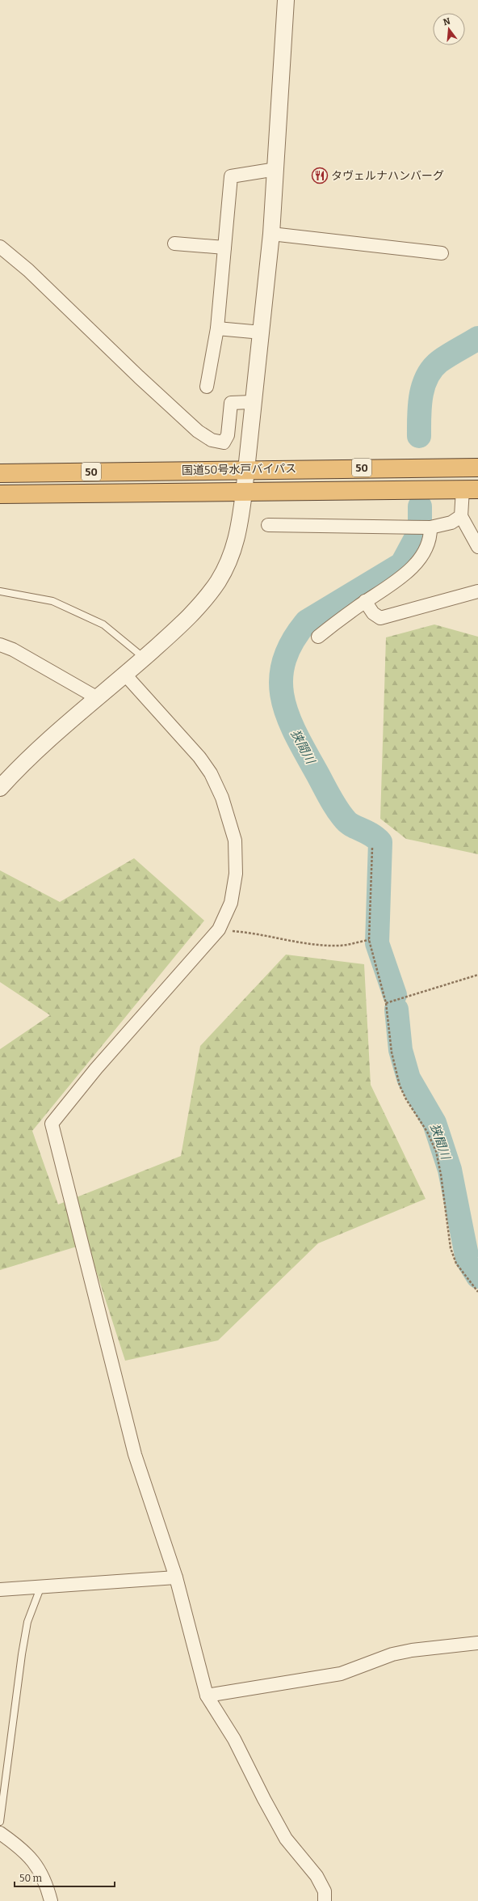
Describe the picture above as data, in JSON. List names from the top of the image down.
{
  "streets": {
    "highway": ["50", "国道50号水戸バイパス"]
  },
  "water": ["狭間川"],
  "places": {
    "restaurant": ["タヴェルナハンバーグ"]
  },
  "scale_bar": "50 m",
  "north": "top"
}
